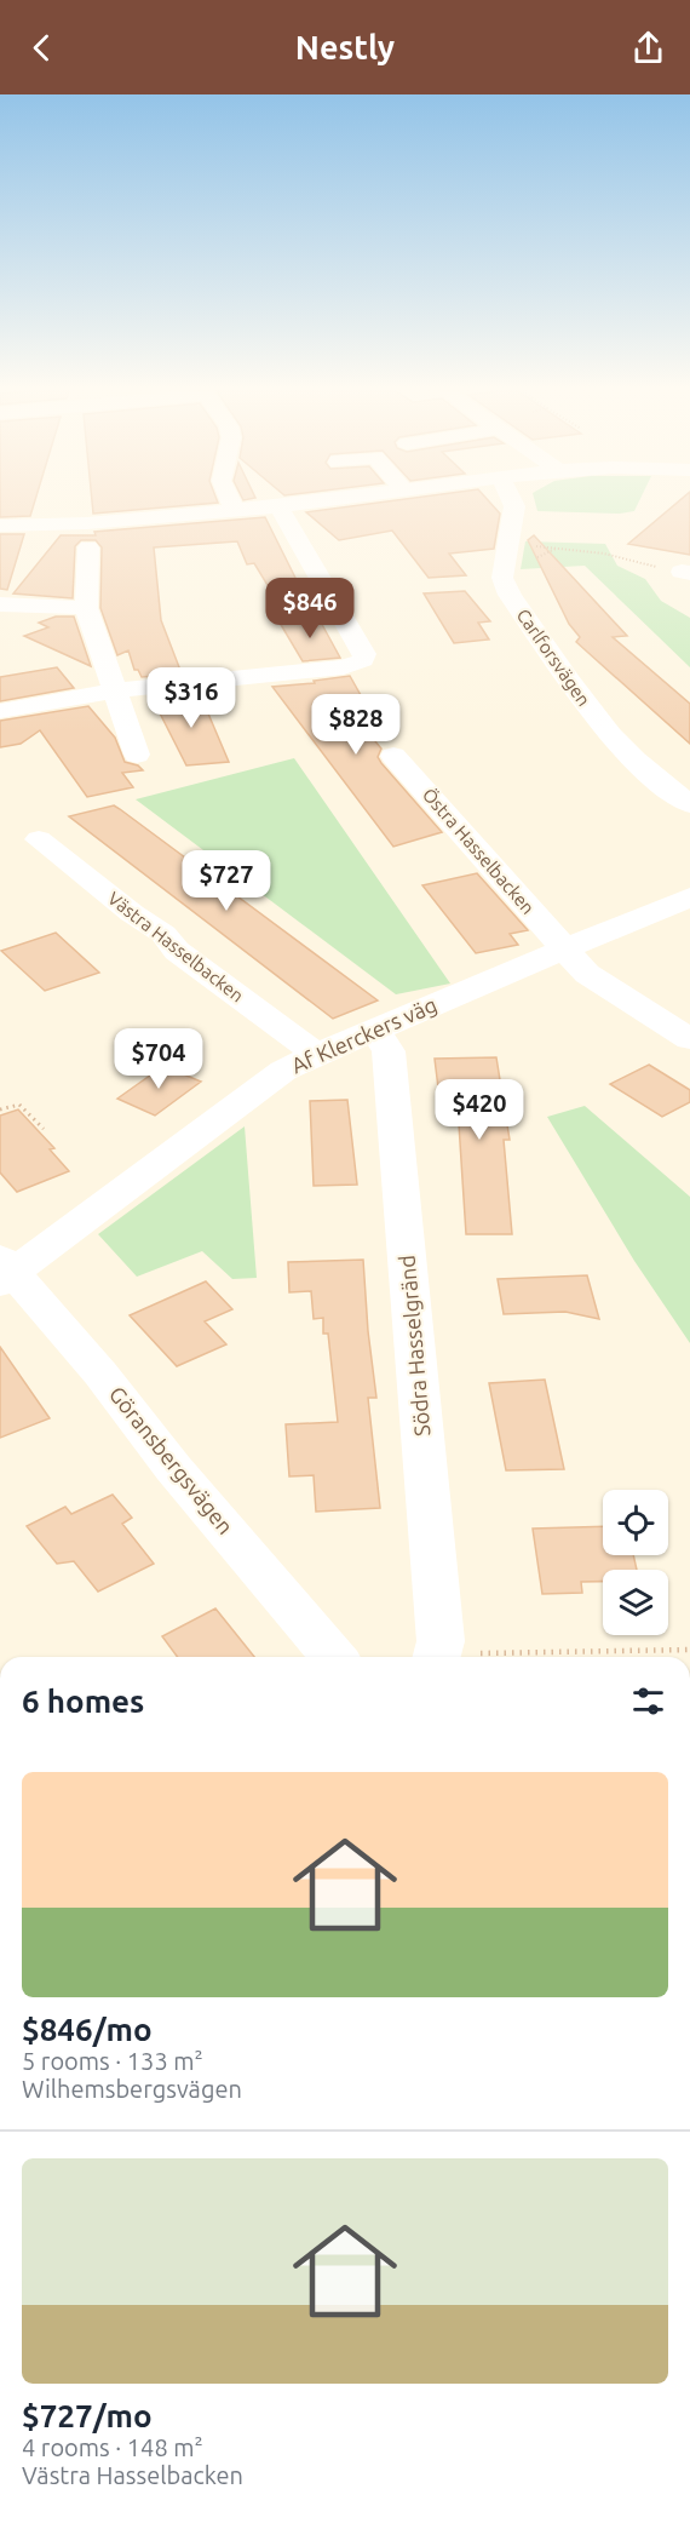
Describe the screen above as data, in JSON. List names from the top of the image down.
{
  "streets": {
    "street": [
      "Carlforsvägen",
      "Östra Hasselbacken",
      "Västra Hasselbacken",
      "Af Klerckers väg",
      "Södra Hasselgränd",
      "Göransbergsvägen"
    ]
  },
  "crossings": [
    ["Östra Hasselbacken", "Af Klerckers väg"],
    ["Västra Hasselbacken", "Af Klerckers väg"],
    ["Af Klerckers väg", "Södra Hasselgränd"],
    ["Af Klerckers väg", "Göransbergsvägen"]
  ],
  "page": {
    "header": "Nestly",
    "price": [
      "$846",
      "$316",
      "$828",
      "$727",
      "$704",
      "$420"
    ],
    "heading": "6 homes",
    "list": [
      {
        "name": "$846/mo",
        "note": "5 rooms · 133 m² · Wilhemsbergsvägen"
      },
      {
        "name": "$727/mo",
        "note": "4 rooms · 148 m² · Västra Hasselbacken"
      }
    ]
  }
}
